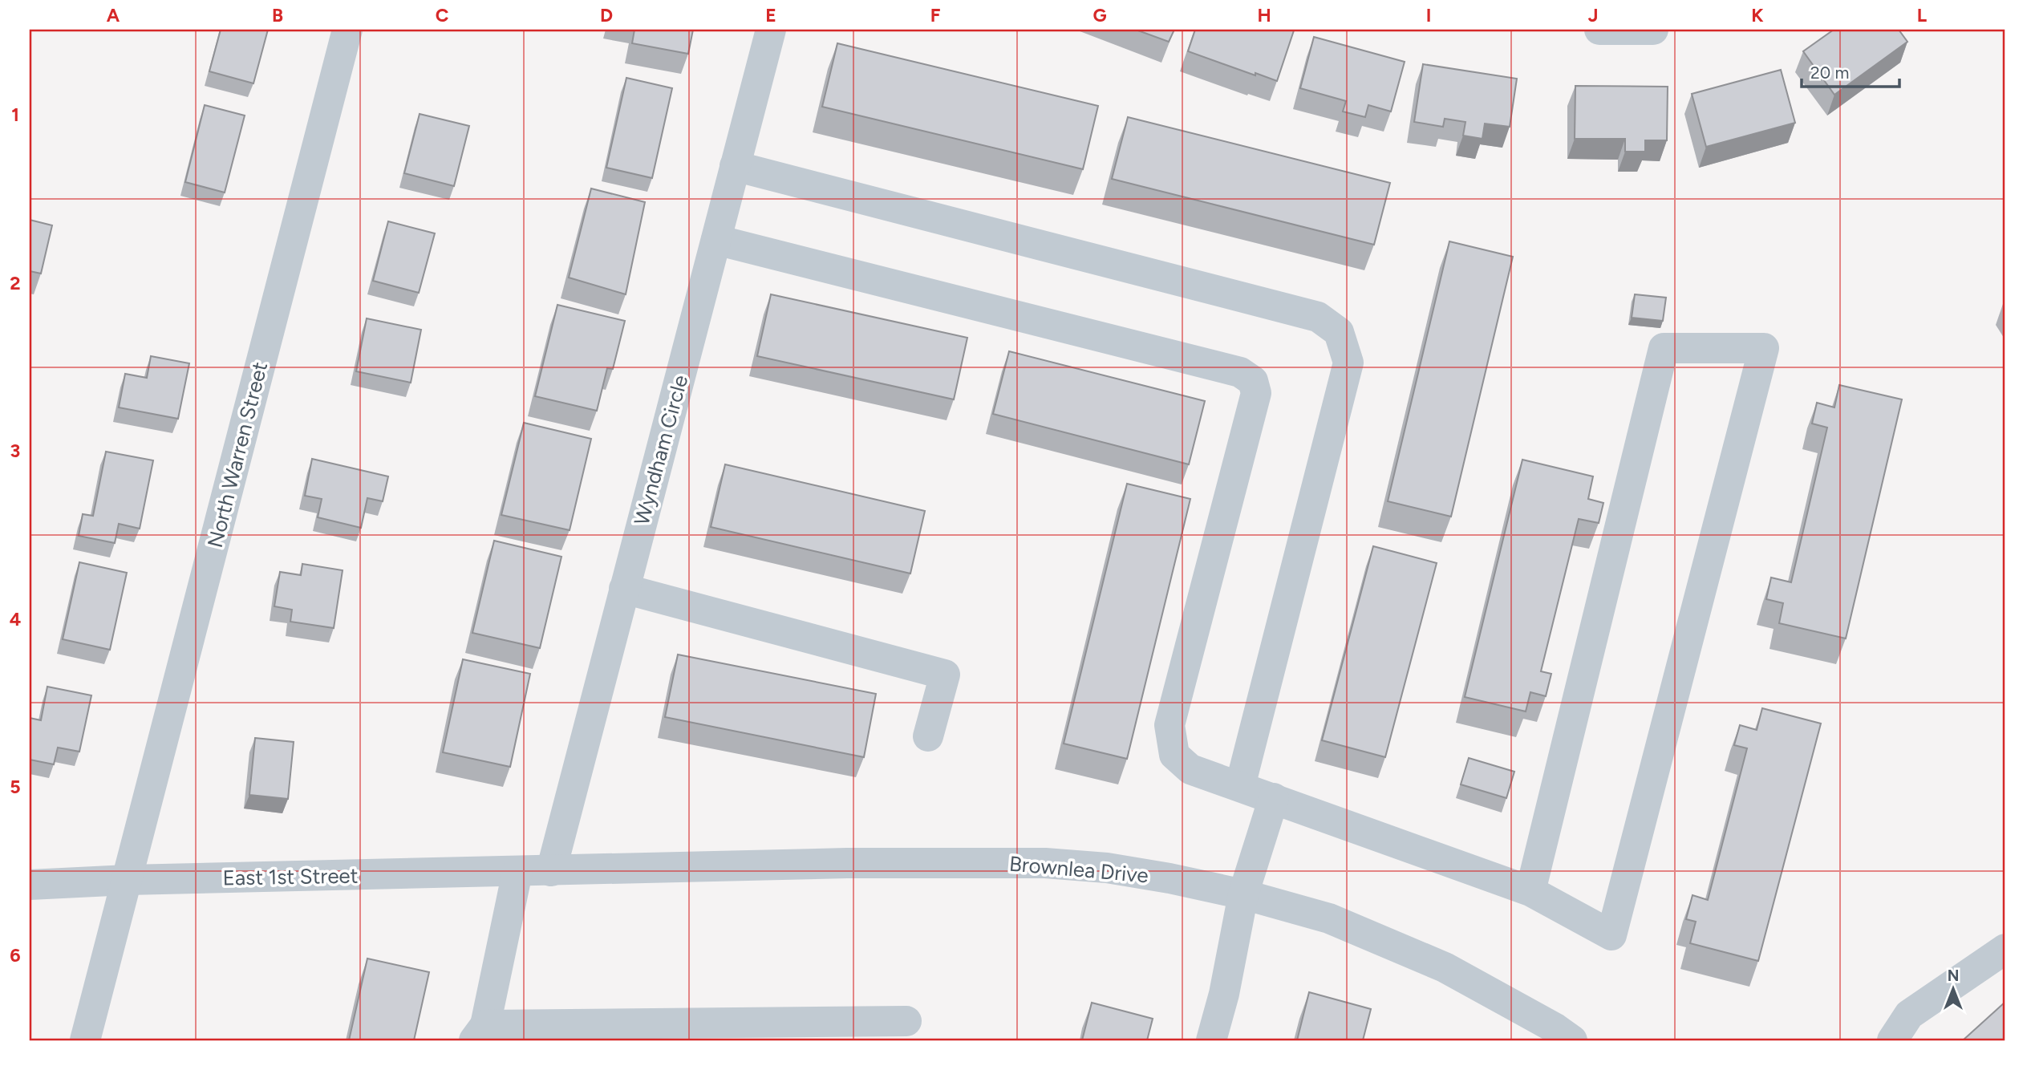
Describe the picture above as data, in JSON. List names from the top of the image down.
{
  "streets": {
    "street": [
      "Wyndham Circle",
      "North Warren Street",
      "Brownlea Drive",
      "East 1st Street"
    ]
  },
  "crossings": [
    ["Wyndham Circle", "Brownlea Drive"],
    ["Wyndham Circle", "East 1st Street"],
    ["North Warren Street", "East 1st Street"],
    ["Brownlea Drive", "East 1st Street"]
  ],
  "scale_bar": "20 m",
  "north": "top",
  "grid": {
    "columns": [
      "A",
      "B",
      "C",
      "D",
      "E",
      "F",
      "G",
      "H",
      "I",
      "J",
      "K",
      "L"
    ],
    "rows": [
      "1",
      "2",
      "3",
      "4",
      "5",
      "6"
    ]
  }
}
